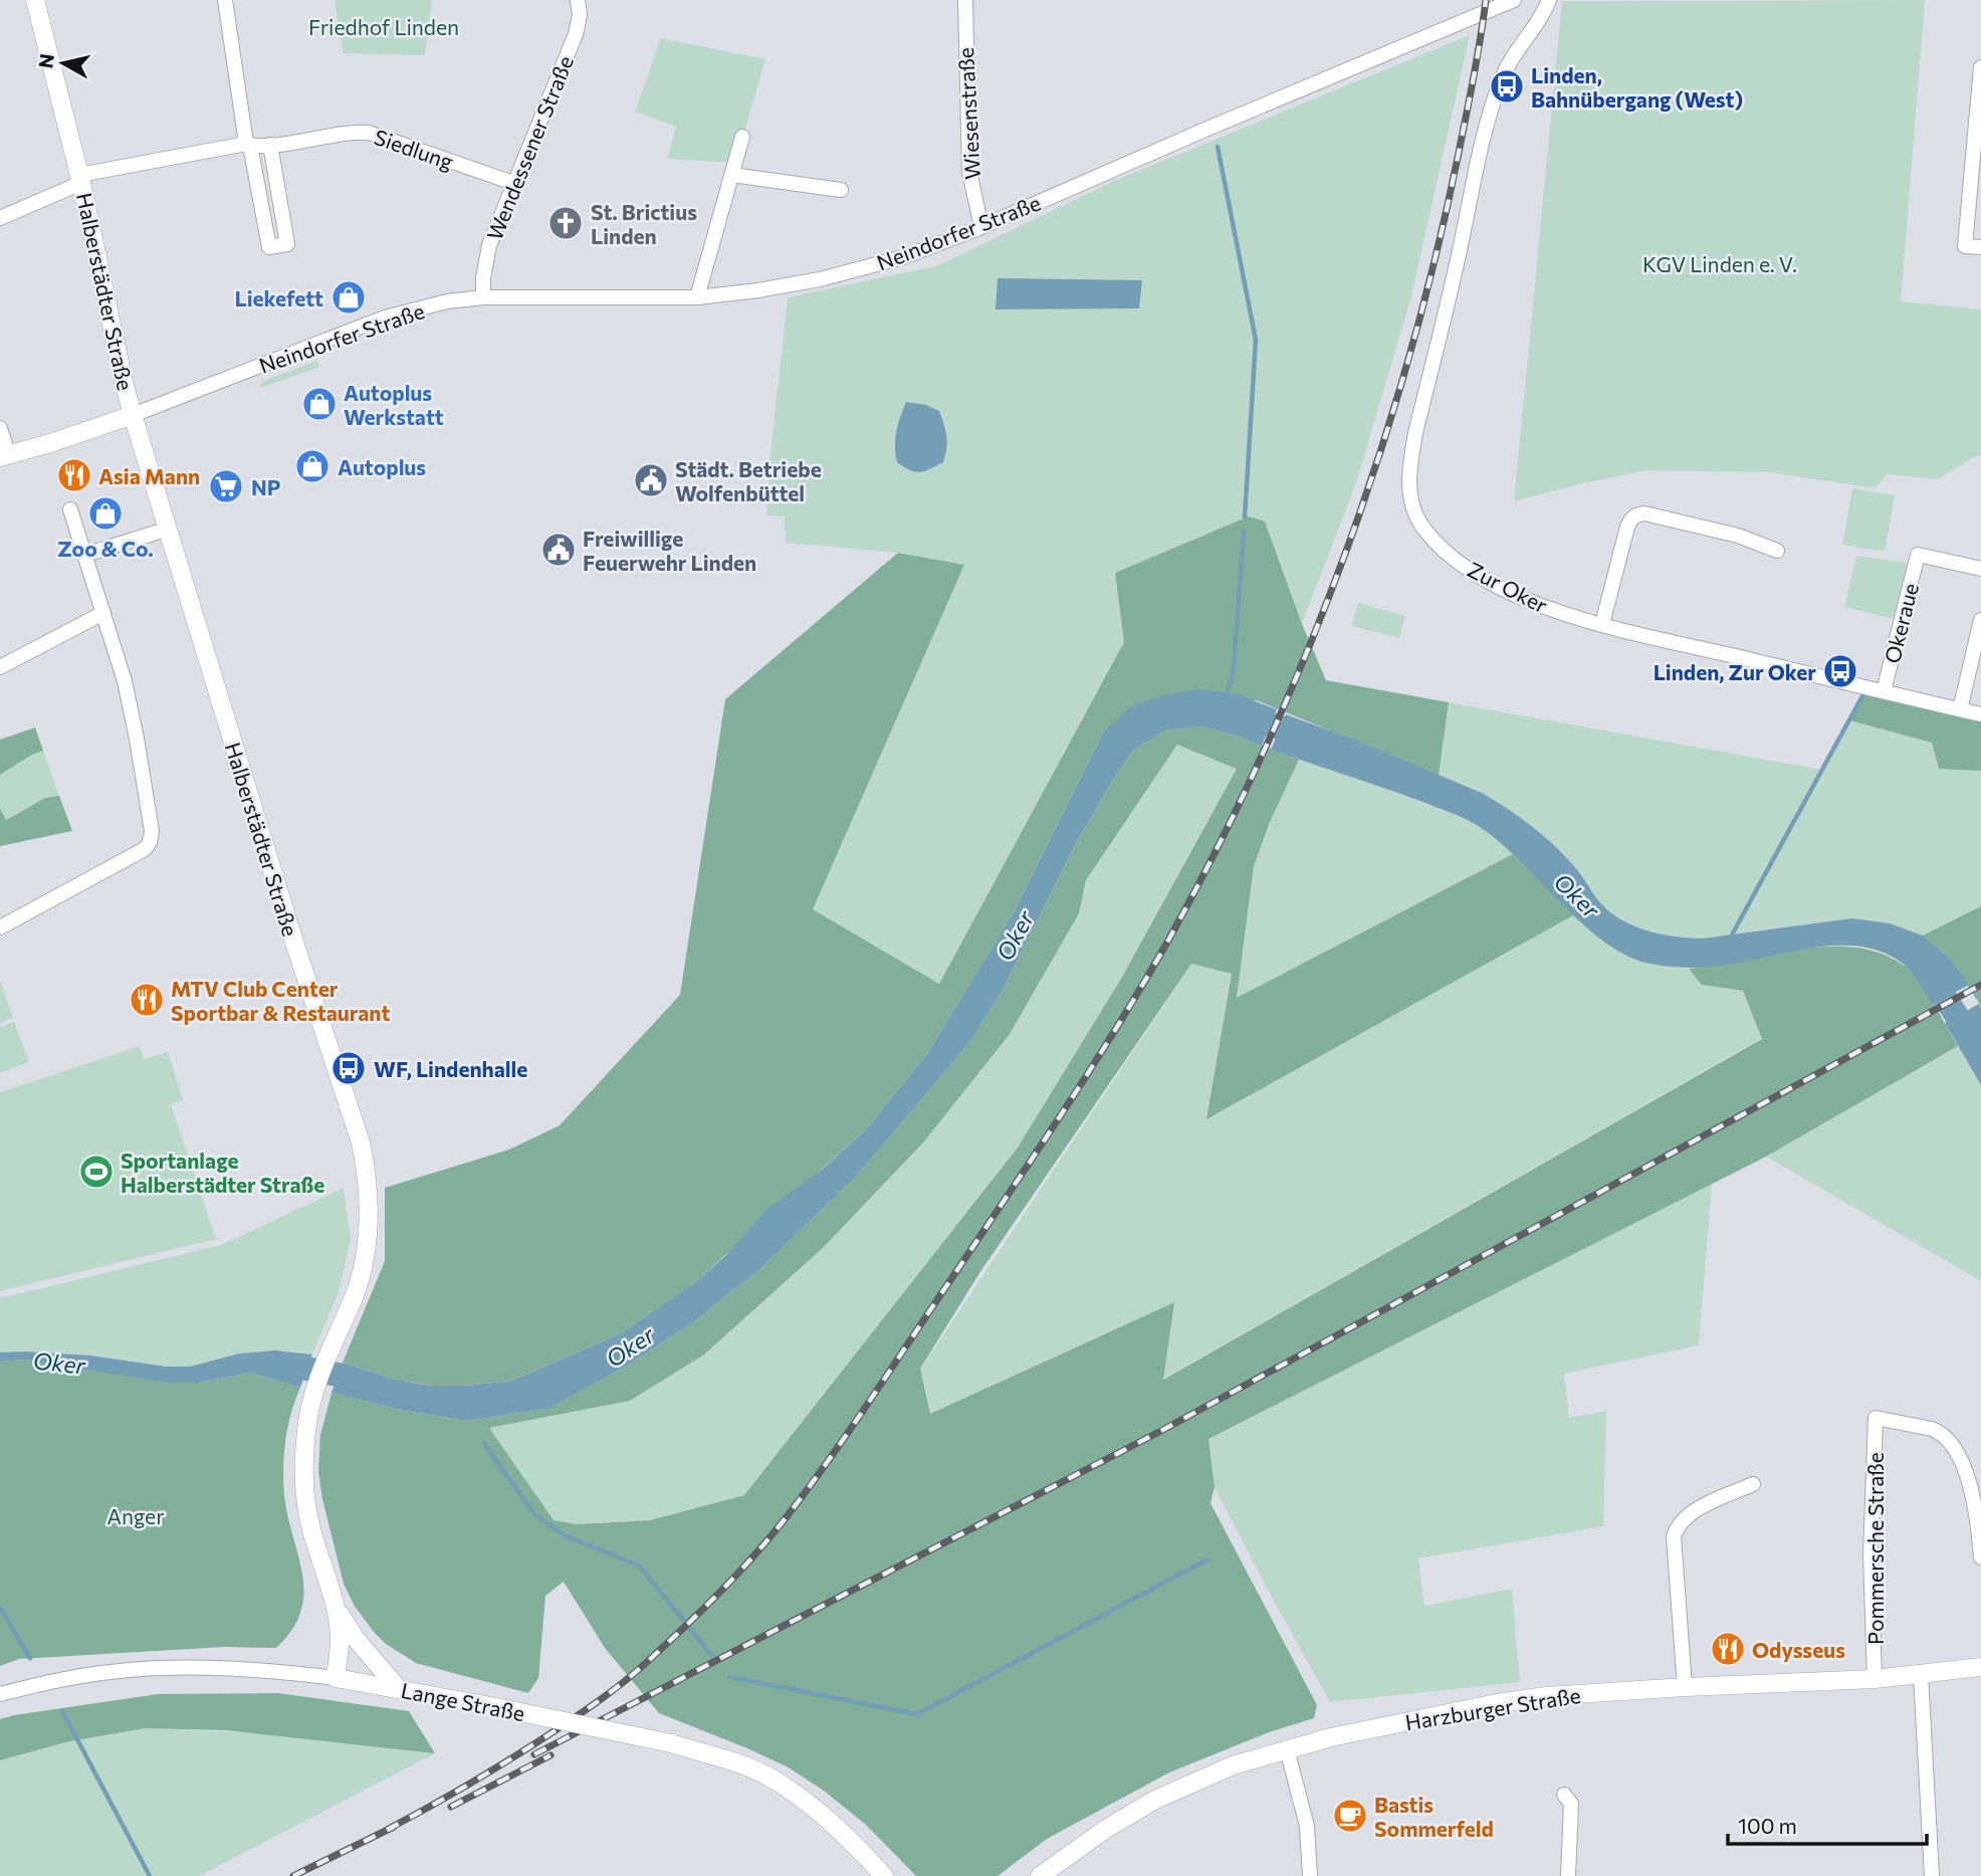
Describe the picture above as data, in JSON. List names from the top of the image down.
{
  "streets": {
    "main road": ["Halberstädter Straße", "Lange Straße", "Harzburger Straße"],
    "street": [
      "Wiesenstraße",
      "Wendessener Straße",
      "Siedlung",
      "Neindorfer Straße",
      "Zur Oker",
      "Okeraue",
      "Pommersche Straße"
    ]
  },
  "crossings": [
    ["Wiesenstraße", "Neindorfer Straße"],
    ["Wendessener Straße", "Siedlung"],
    ["Wendessener Straße", "Neindorfer Straße"],
    ["Siedlung", "Halberstädter Straße"],
    ["Neindorfer Straße", "Halberstädter Straße"],
    ["Halberstädter Straße", "Lange Straße"],
    ["Zur Oker", "Okeraue"],
    ["Pommersche Straße", "Harzburger Straße"]
  ],
  "water": ["Oker"],
  "parks": ["Friedhof Linden", "KGV Linden e. V.", "Anger"],
  "places": {
    "bus stop": ["Linden, Bahnübergang (West)", "Linden, Zur Oker", "WF, Lindenhalle"],
    "church": ["St. Brictius Linden"],
    "shop": [
      "Liekefett",
      "Autoplus Werkstatt",
      "Autoplus",
      "Zoo & Co."
    ],
    "restaurant": ["Asia Mann", "MTV Club Center Sportbar & Restaurant", "Odysseus"],
    "public building": ["Städt. Betriebe Wolfenbüttel", "Freiwillige Feuerwehr Linden"],
    "supermarket": ["NP"],
    "sports": ["Sportanlage Halberstädter Straße"],
    "cafe": ["Bastis Sommerfeld"]
  },
  "scale_bar": "100 m",
  "north": "left"
}
